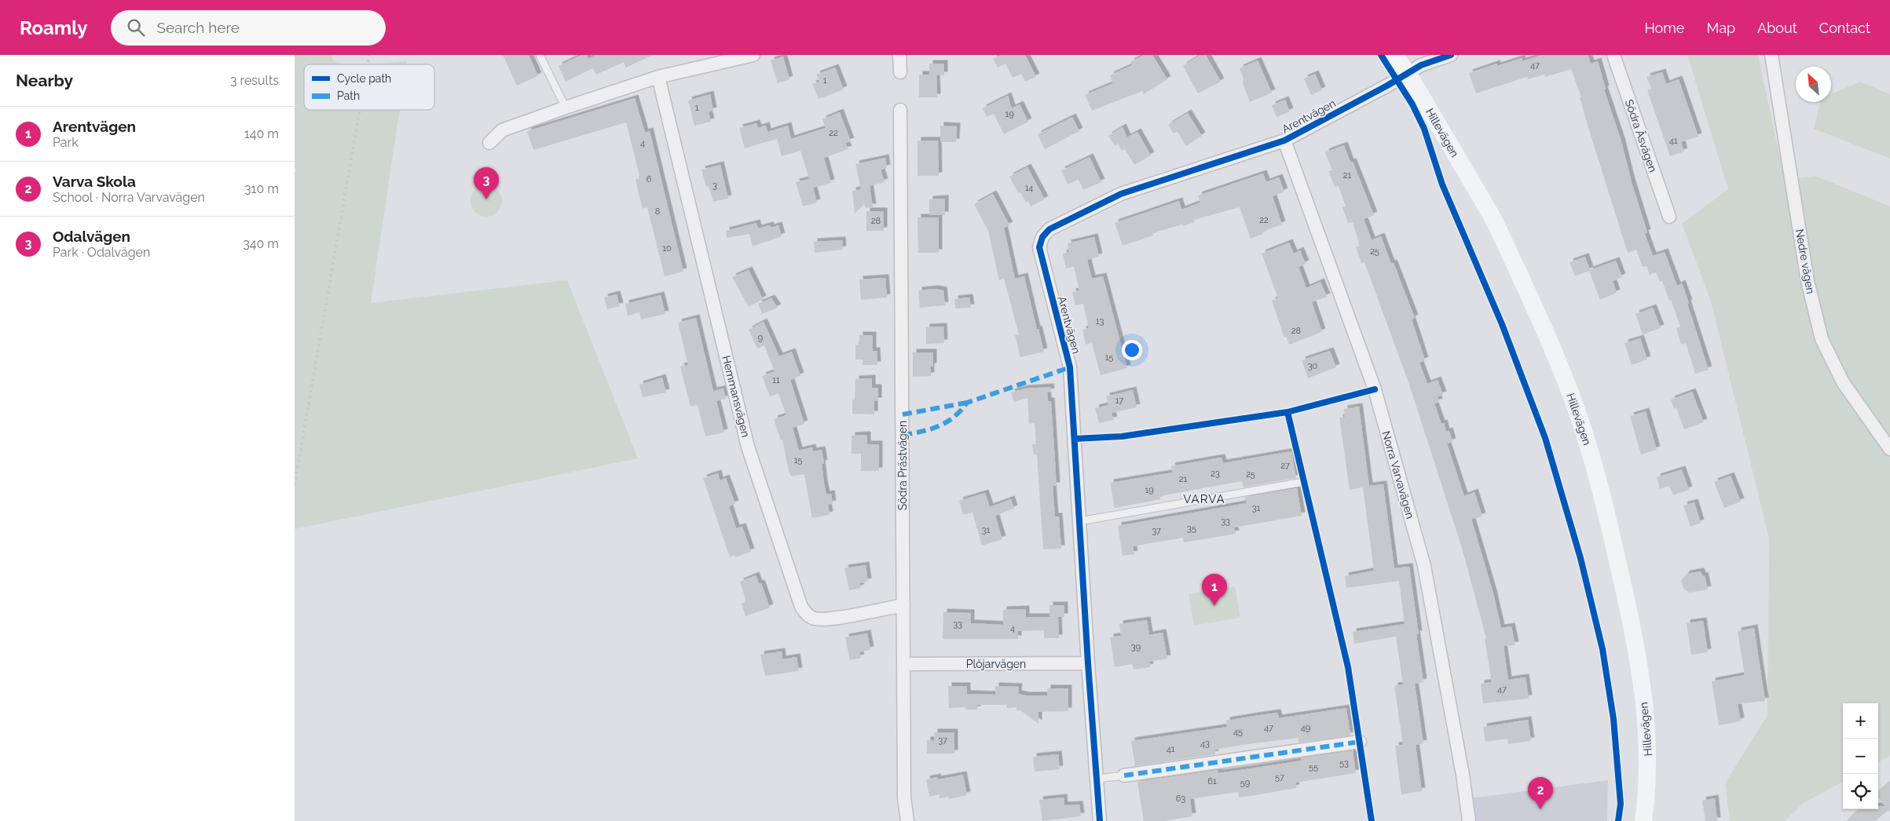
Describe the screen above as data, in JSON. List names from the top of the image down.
{
  "streets": {
    "street": [
      "Arentvägen",
      "Hillevägen",
      "Södra Åsvägen",
      "Nedre vägen",
      "Hemmansvägen",
      "Södra Prästvägen",
      "Norra Varvavägen",
      "Plöjarvägen"
    ]
  },
  "crossings": [
    ["Arentvägen", "Hillevägen"],
    ["Arentvägen", "Norra Varvavägen"],
    ["Arentvägen", "Plöjarvägen"],
    ["Hemmansvägen", "Södra Prästvägen"],
    ["Södra Prästvägen", "Plöjarvägen"]
  ],
  "districts": ["VARVA"],
  "house_numbers": [
    "47",
    "1",
    "1",
    "19",
    "22",
    "41",
    "4",
    "21",
    "6",
    "3",
    "14",
    "8",
    "22",
    "28",
    "10",
    "25",
    "13",
    "28",
    "9",
    "15",
    "30",
    "11",
    "17",
    "15",
    "27",
    "23",
    "25",
    "21",
    "19",
    "31",
    "33",
    "35",
    "31",
    "37",
    "33",
    "4",
    "39",
    "47",
    "47",
    "49",
    "45",
    "37",
    "43",
    "41",
    "53",
    "55",
    "57",
    "61",
    "59",
    "63"
  ],
  "legend": ["Cycle path", "Path"],
  "north": "top left",
  "page": {
    "header": "Roamly",
    "search": "Search here",
    "nav": [
      "Home",
      "Map",
      "About",
      "Contact"
    ],
    "heading": ["Nearby", "3 results"],
    "list": [
      {
        "mark": "1",
        "name": "Arentvägen",
        "note": "Park",
        "value": "140 m"
      },
      {
        "mark": "2",
        "name": "Varva Skola",
        "note": "School · Norra Varvavägen",
        "value": "310 m"
      },
      {
        "mark": "3",
        "name": "Odalvägen",
        "note": "Park · Odalvägen",
        "value": "340 m"
      }
    ],
    "pins": ["3", "1", "2"],
    "map_buttons": ["+", "−"]
  }
}
